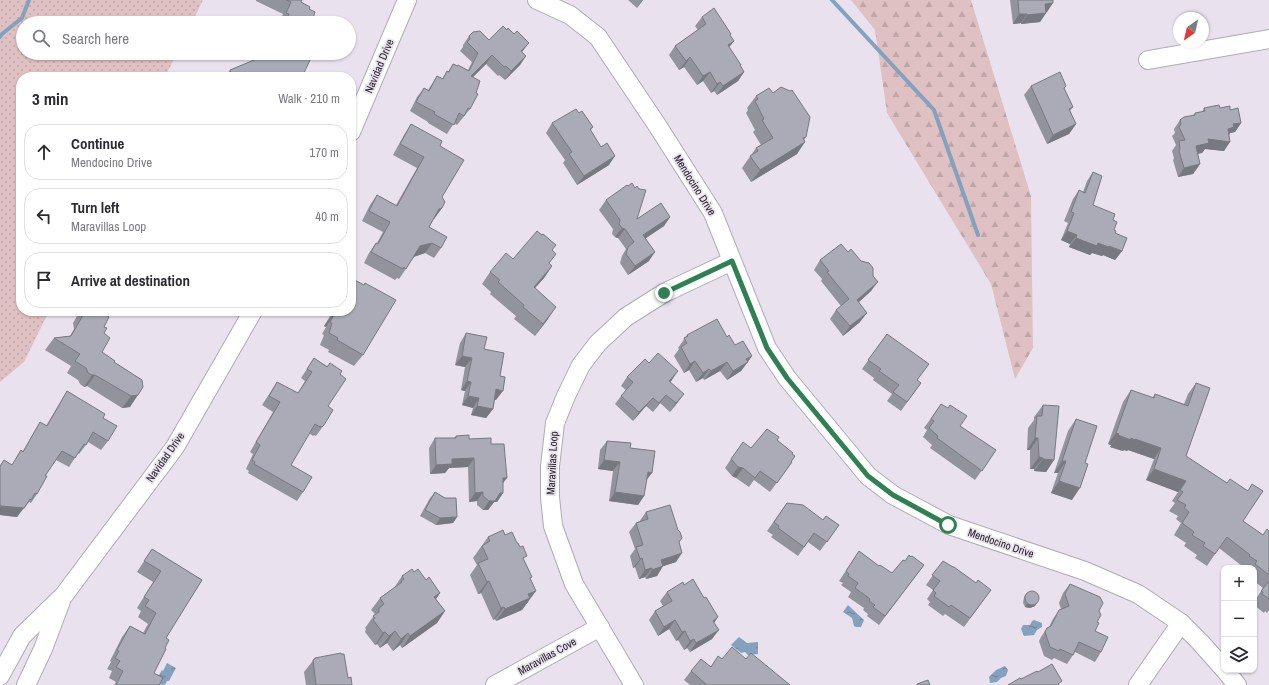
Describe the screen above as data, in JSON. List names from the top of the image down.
{
  "streets": {
    "street": [
      "Navidad Drive",
      "Mendocino Drive",
      "Maravillas Loop",
      "Maravillas Cove"
    ]
  },
  "crossings": [
    ["Mendocino Drive", "Maravillas Loop"],
    ["Maravillas Loop", "Maravillas Cove"]
  ],
  "north": "bottom left",
  "page": {
    "search": "Search here",
    "heading": ["3 min", "Walk · 210 m"],
    "list": [
      ["Continue", "Mendocino Drive", "170 m"],
      ["Turn left", "Maravillas Loop", "40 m"],
      "Arrive at destination"
    ],
    "map_buttons": ["+", "−"]
  }
}
